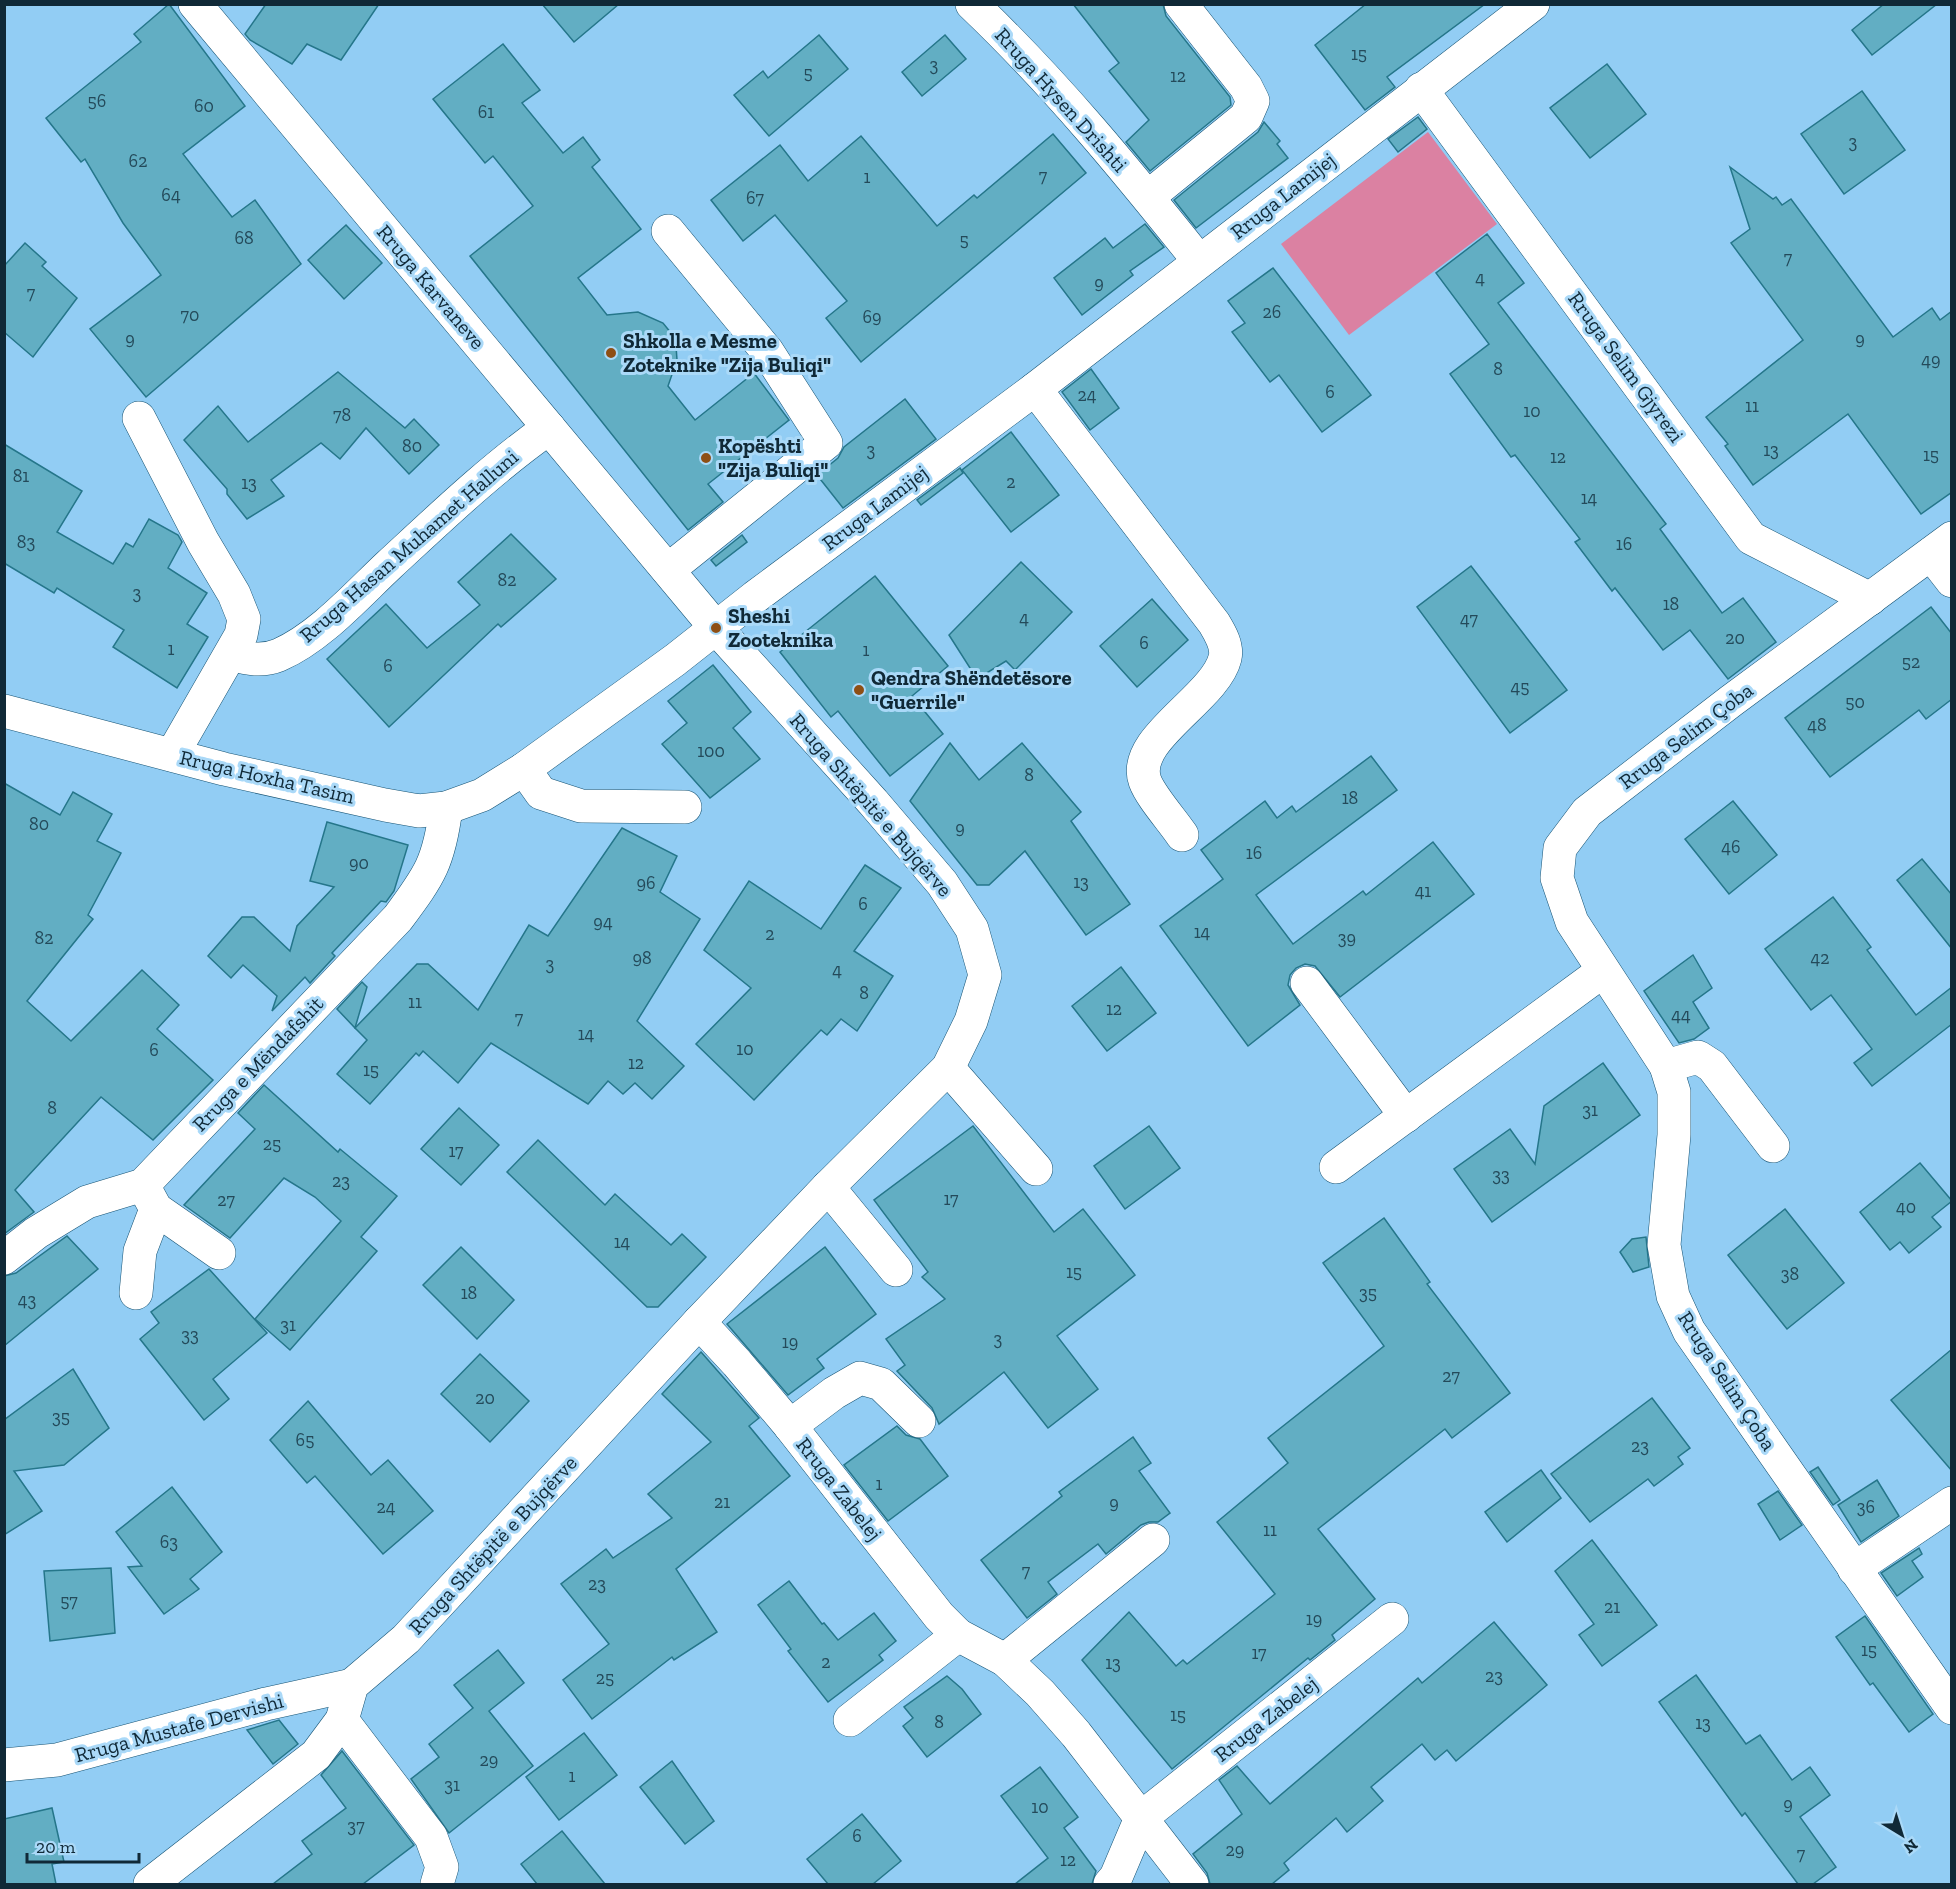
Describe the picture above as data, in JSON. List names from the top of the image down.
{
  "streets": {
    "street": [
      "Rruga Hysen Drishti",
      "Rruga Lamijej",
      "Rruga Karvaneve",
      "Rruga Selim Gjyrezi",
      "Rruga Hasan Muhamet Halluni",
      "Rruga Selim Çoba",
      "Rruga Hoxha Tasim",
      "Rruga Shtëpitë e Bujqërve",
      "Rruga e Mëndafshit",
      "Rruga Zabelej",
      "Rruga Mustafe Dervishi"
    ]
  },
  "crossings": [
    ["Rruga Hysen Drishti", "Rruga Lamijej"],
    ["Rruga Lamijej", "Rruga Karvaneve"],
    ["Rruga Lamijej", "Rruga Selim Gjyrezi"],
    ["Rruga Lamijej", "Rruga Hoxha Tasim"],
    ["Rruga Lamijej", "Rruga Shtëpitë e Bujqërve"],
    ["Rruga Karvaneve", "Rruga Hasan Muhamet Halluni"],
    ["Rruga Karvaneve", "Rruga Hoxha Tasim"],
    ["Rruga Karvaneve", "Rruga Shtëpitë e Bujqërve"],
    ["Rruga Selim Gjyrezi", "Rruga Selim Çoba"],
    ["Rruga Hoxha Tasim", "Rruga Shtëpitë e Bujqërve"],
    ["Rruga Hoxha Tasim", "Rruga e Mëndafshit"],
    ["Rruga Shtëpitë e Bujqërve", "Rruga Zabelej"],
    ["Rruga Shtëpitë e Bujqërve", "Rruga Mustafe Dervishi"]
  ],
  "places": [
    "Shkolla e Mesme Zoteknike \"Zija Buliqi\"",
    "Kopështi \"Zija Buliqi\"",
    "Sheshi Zooteknika",
    "Qendra Shëndetësore \"Guerrile\""
  ],
  "house_numbers": [
    "15",
    "3",
    "5",
    "12",
    "56",
    "60",
    "61",
    "3",
    "62",
    "7",
    "1",
    "64",
    "67",
    "68",
    "5",
    "7",
    "4",
    "9",
    "7",
    "26",
    "70",
    "69",
    "9",
    "9",
    "49",
    "8",
    "6",
    "24",
    "11",
    "10",
    "78",
    "80",
    "3",
    "13",
    "15",
    "12",
    "81",
    "2",
    "13",
    "14",
    "83",
    "16",
    "82",
    "3",
    "18",
    "4",
    "47",
    "20",
    "6",
    "1",
    "1",
    "52",
    "6",
    "45",
    "50",
    "48",
    "100",
    "8",
    "18",
    "80",
    "9",
    "46",
    "16",
    "90",
    "13",
    "96",
    "41",
    "6",
    "94",
    "14",
    "2",
    "82",
    "39",
    "98",
    "42",
    "3",
    "4",
    "8",
    "11",
    "12",
    "44",
    "7",
    "14",
    "10",
    "6",
    "12",
    "15",
    "8",
    "31",
    "25",
    "17",
    "33",
    "23",
    "17",
    "27",
    "40",
    "14",
    "15",
    "38",
    "18",
    "35",
    "43",
    "31",
    "33",
    "3",
    "19",
    "27",
    "20",
    "35",
    "65",
    "23",
    "1",
    "21",
    "9",
    "24",
    "36",
    "11",
    "63",
    "7",
    "23",
    "57",
    "21",
    "19",
    "15",
    "17",
    "2",
    "13",
    "23",
    "25",
    "15",
    "8",
    "13",
    "29",
    "1",
    "31",
    "9",
    "10",
    "37",
    "6",
    "29",
    "7",
    "12"
  ],
  "scale_bar": "20 m",
  "north": "bottom right"
}
